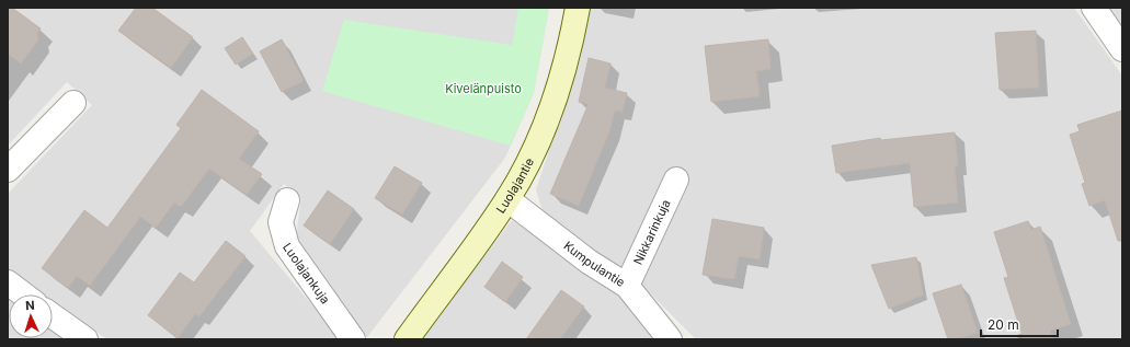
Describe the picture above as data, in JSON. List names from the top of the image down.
{
  "streets": {
    "main road": ["Luolajantie"],
    "street": ["Nikkarinkuja", "Kumpulantie", "Luolajankuja"]
  },
  "crossings": [
    ["Luolajantie", "Kumpulantie"],
    ["Nikkarinkuja", "Kumpulantie"]
  ],
  "parks": ["Kivelänpuisto"],
  "scale_bar": "20 m",
  "north": "top"
}
